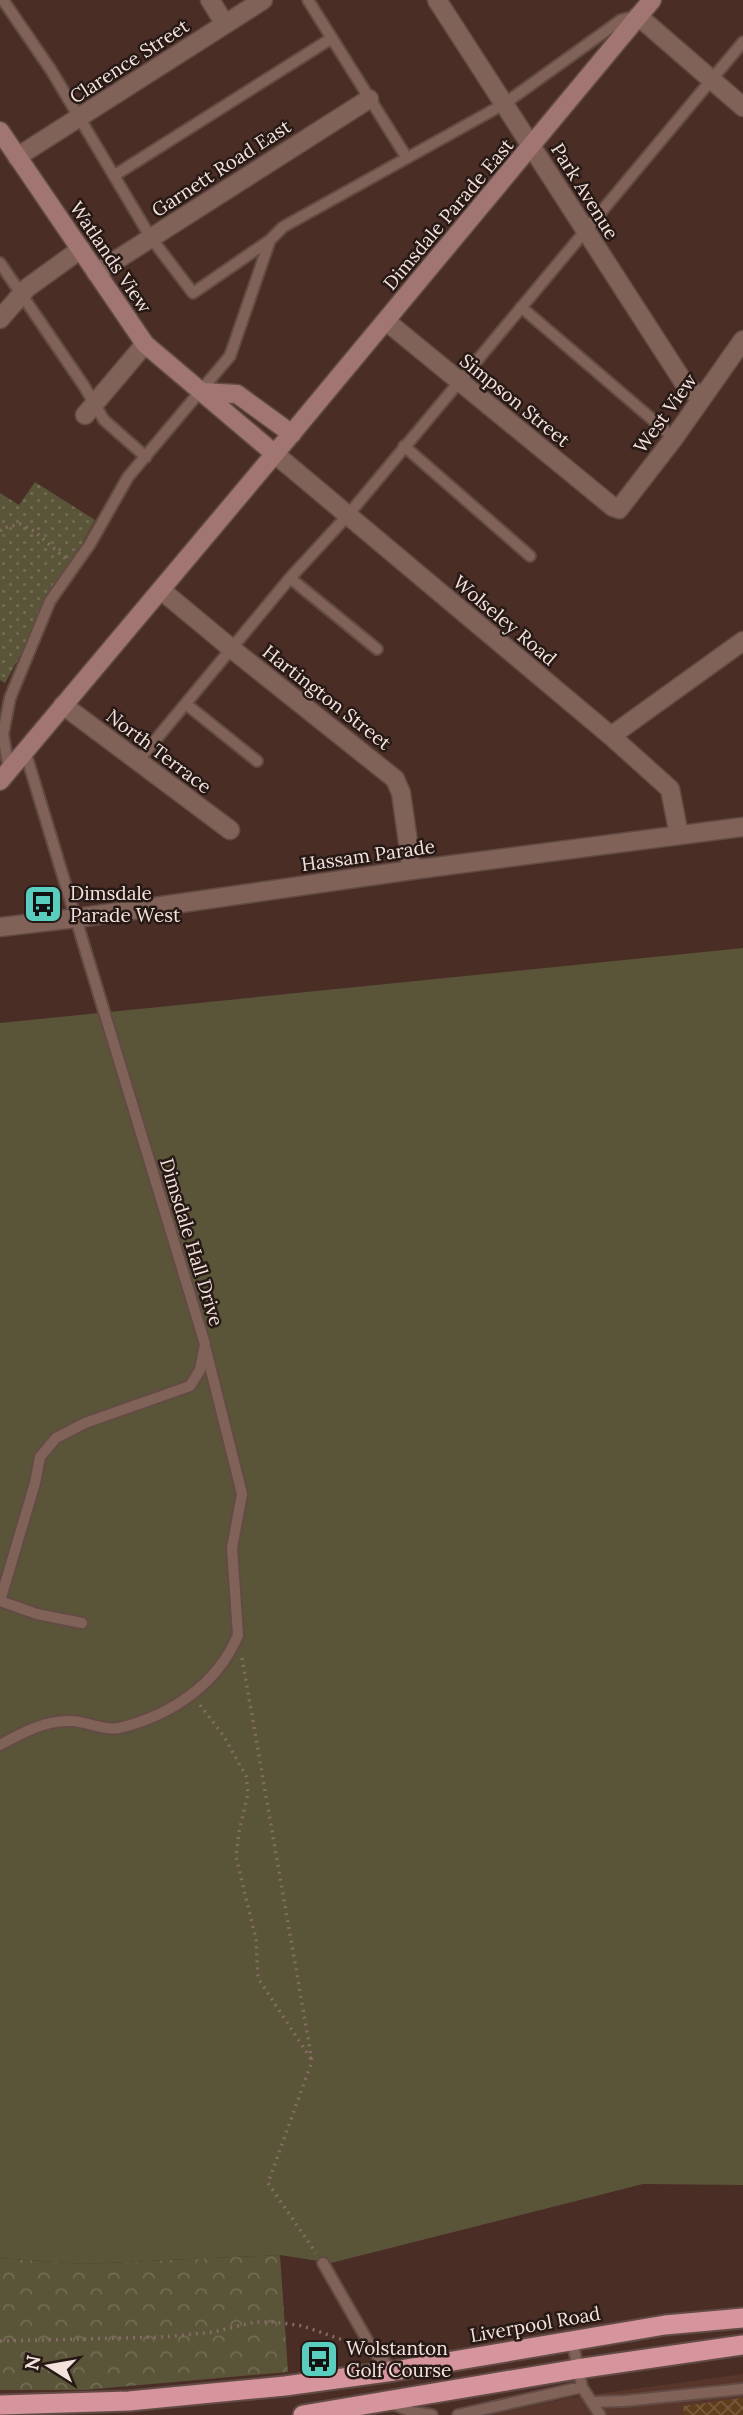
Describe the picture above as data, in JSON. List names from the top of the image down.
{
  "streets": {
    "highway": ["Liverpool Road"],
    "main road": ["Dimsdale Parade East", "Watlands View"],
    "street": [
      "Clarence Street",
      "Garnett Road East",
      "Park Avenue",
      "Simpson Street",
      "West View",
      "Wolseley Road",
      "Hartington Street",
      "North Terrace",
      "Hassam Parade"
    ],
    "lane": ["Dimsdale Hall Drive"]
  },
  "crossings": [
    ["Clarence Street", "Watlands View"],
    ["Garnett Road East", "Watlands View"],
    ["Park Avenue", "Dimsdale Parade East"],
    ["Park Avenue", "West View"],
    ["Dimsdale Parade East", "Watlands View"],
    ["Dimsdale Parade East", "Simpson Street"],
    ["Dimsdale Parade East", "Wolseley Road"],
    ["Watlands View", "Wolseley Road"],
    ["Simpson Street", "West View"],
    ["Wolseley Road", "Hassam Parade"],
    ["Hartington Street", "Hassam Parade"],
    ["Hassam Parade", "Dimsdale Hall Drive"]
  ],
  "places": {
    "bus stop": ["Dimsdale Parade West", "Wolstanton Golf Course"]
  },
  "north": "left"
}
